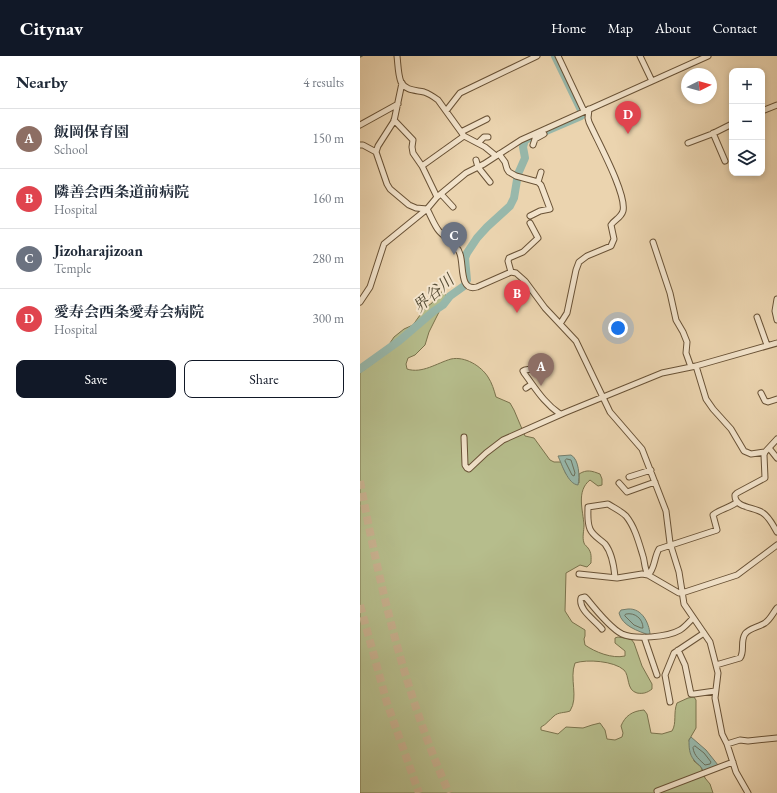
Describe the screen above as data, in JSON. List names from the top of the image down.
{
  "water": ["界谷川"],
  "north": "right",
  "page": {
    "header": "Citynav",
    "nav": [
      "Home",
      "Map",
      "About",
      "Contact"
    ],
    "heading": ["Nearby", "4 results"],
    "map_buttons": ["+", "−"],
    "pins": [
      "D",
      "C",
      "B",
      "A"
    ],
    "list": [
      {
        "mark": "A",
        "name": "飯岡保育園",
        "note": "School",
        "value": "150 m"
      },
      {
        "mark": "B",
        "name": "隣善会西条道前病院",
        "note": "Hospital",
        "value": "160 m"
      },
      {
        "mark": "C",
        "name": "Jizoharajizoan",
        "note": "Temple",
        "value": "280 m"
      },
      {
        "mark": "D",
        "name": "愛寿会西条愛寿会病院",
        "note": "Hospital",
        "value": "300 m"
      }
    ],
    "buttons": ["Save", "Share"]
  }
}
